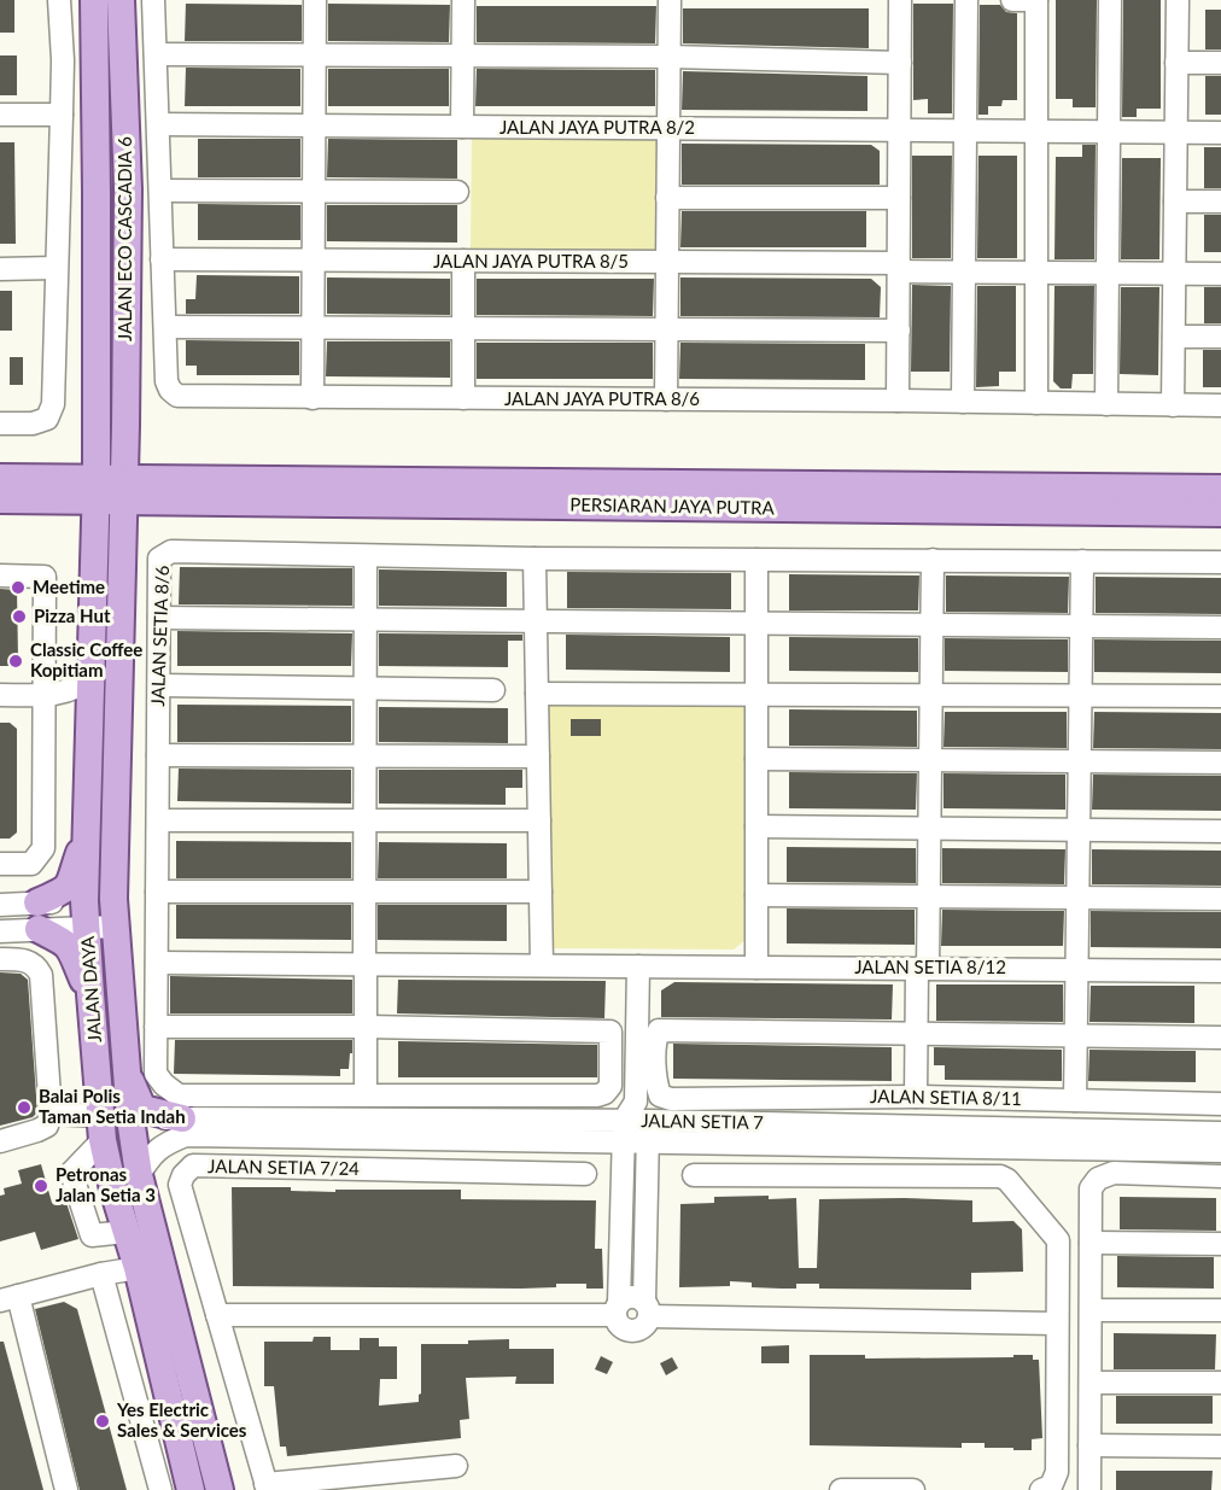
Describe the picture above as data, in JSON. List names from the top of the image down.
{
  "streets": {
    "main road": ["JALAN ECO CASCADIA 6", "PERSIARAN JAYA PUTRA", "JALAN DAYA"],
    "street": [
      "JALAN JAYA PUTRA 8/2",
      "JALAN JAYA PUTRA 8/5",
      "JALAN JAYA PUTRA 8/6",
      "JALAN SETIA 8/6",
      "JALAN SETIA 8/12",
      "JALAN SETIA 8/11",
      "JALAN SETIA 7",
      "JALAN SETIA 7/24"
    ]
  },
  "crossings": [
    ["JALAN ECO CASCADIA 6", "PERSIARAN JAYA PUTRA"],
    ["JALAN ECO CASCADIA 6", "JALAN DAYA"],
    ["PERSIARAN JAYA PUTRA", "JALAN DAYA"],
    ["JALAN SETIA 8/6", "JALAN SETIA 8/12"],
    ["JALAN DAYA", "JALAN SETIA 7"]
  ],
  "places": [
    "Meetime",
    "Pizza Hut",
    "Classic Coffee Kopitiam",
    "Balai Polis Taman Setia Indah",
    "Petronas Jalan Setia 3",
    "Yes Electric Sales & Services"
  ]
}
